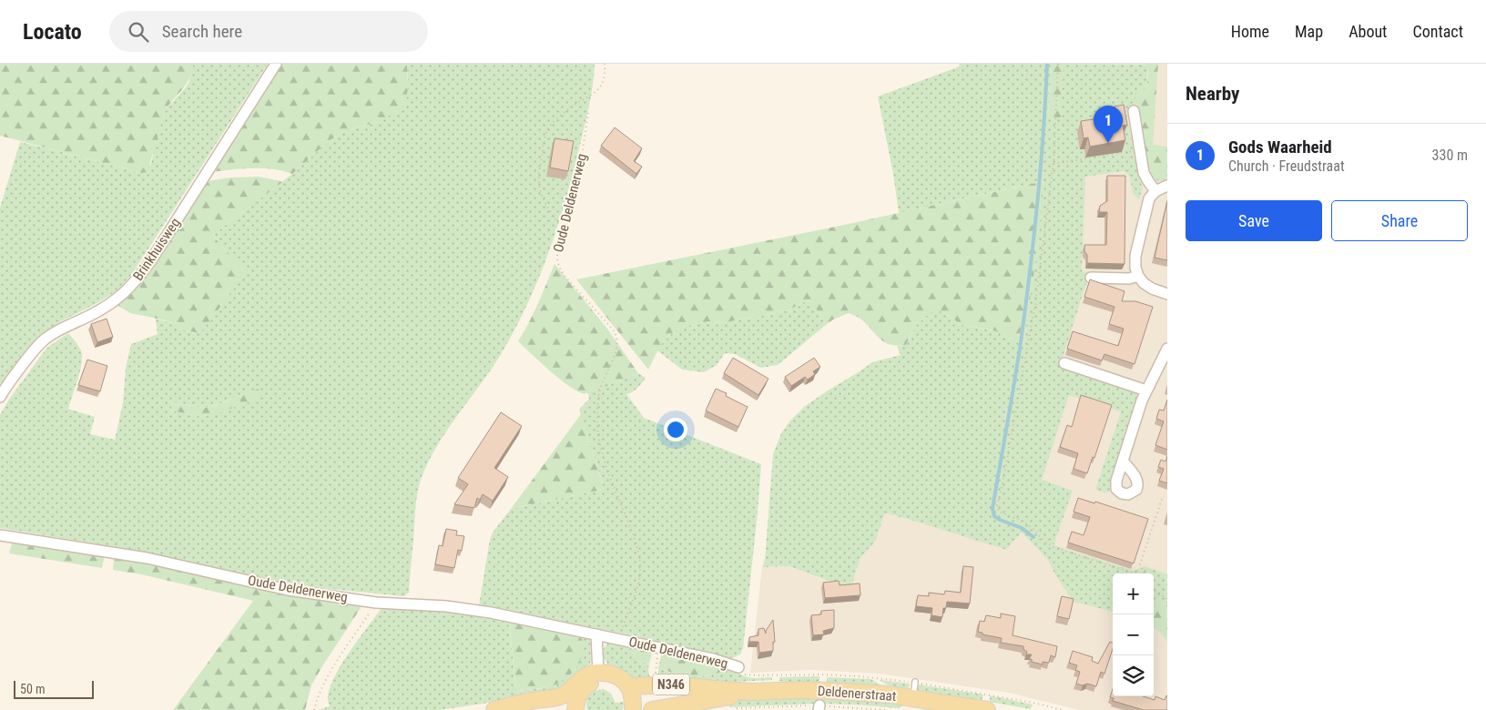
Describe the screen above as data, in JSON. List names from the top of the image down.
{
  "streets": {
    "main road": ["N346", "Deldenerstraat"],
    "street": ["Oude Deldenerweg", "Brinkhuisweg"]
  },
  "crossings": [
    ["N346", "Deldenerstraat"]
  ],
  "scale_bar": "50 m",
  "page": {
    "header": "Locato",
    "search": "Search here",
    "nav": [
      "Home",
      "Map",
      "About",
      "Contact"
    ],
    "heading": "Nearby",
    "pins": "1",
    "list": [
      {
        "mark": "1",
        "name": "Gods Waarheid",
        "note": "Church · Freudstraat",
        "value": "330 m"
      }
    ],
    "buttons": ["Save", "Share"],
    "map_buttons": ["+", "−"],
    "scale": "50 m"
  }
}
